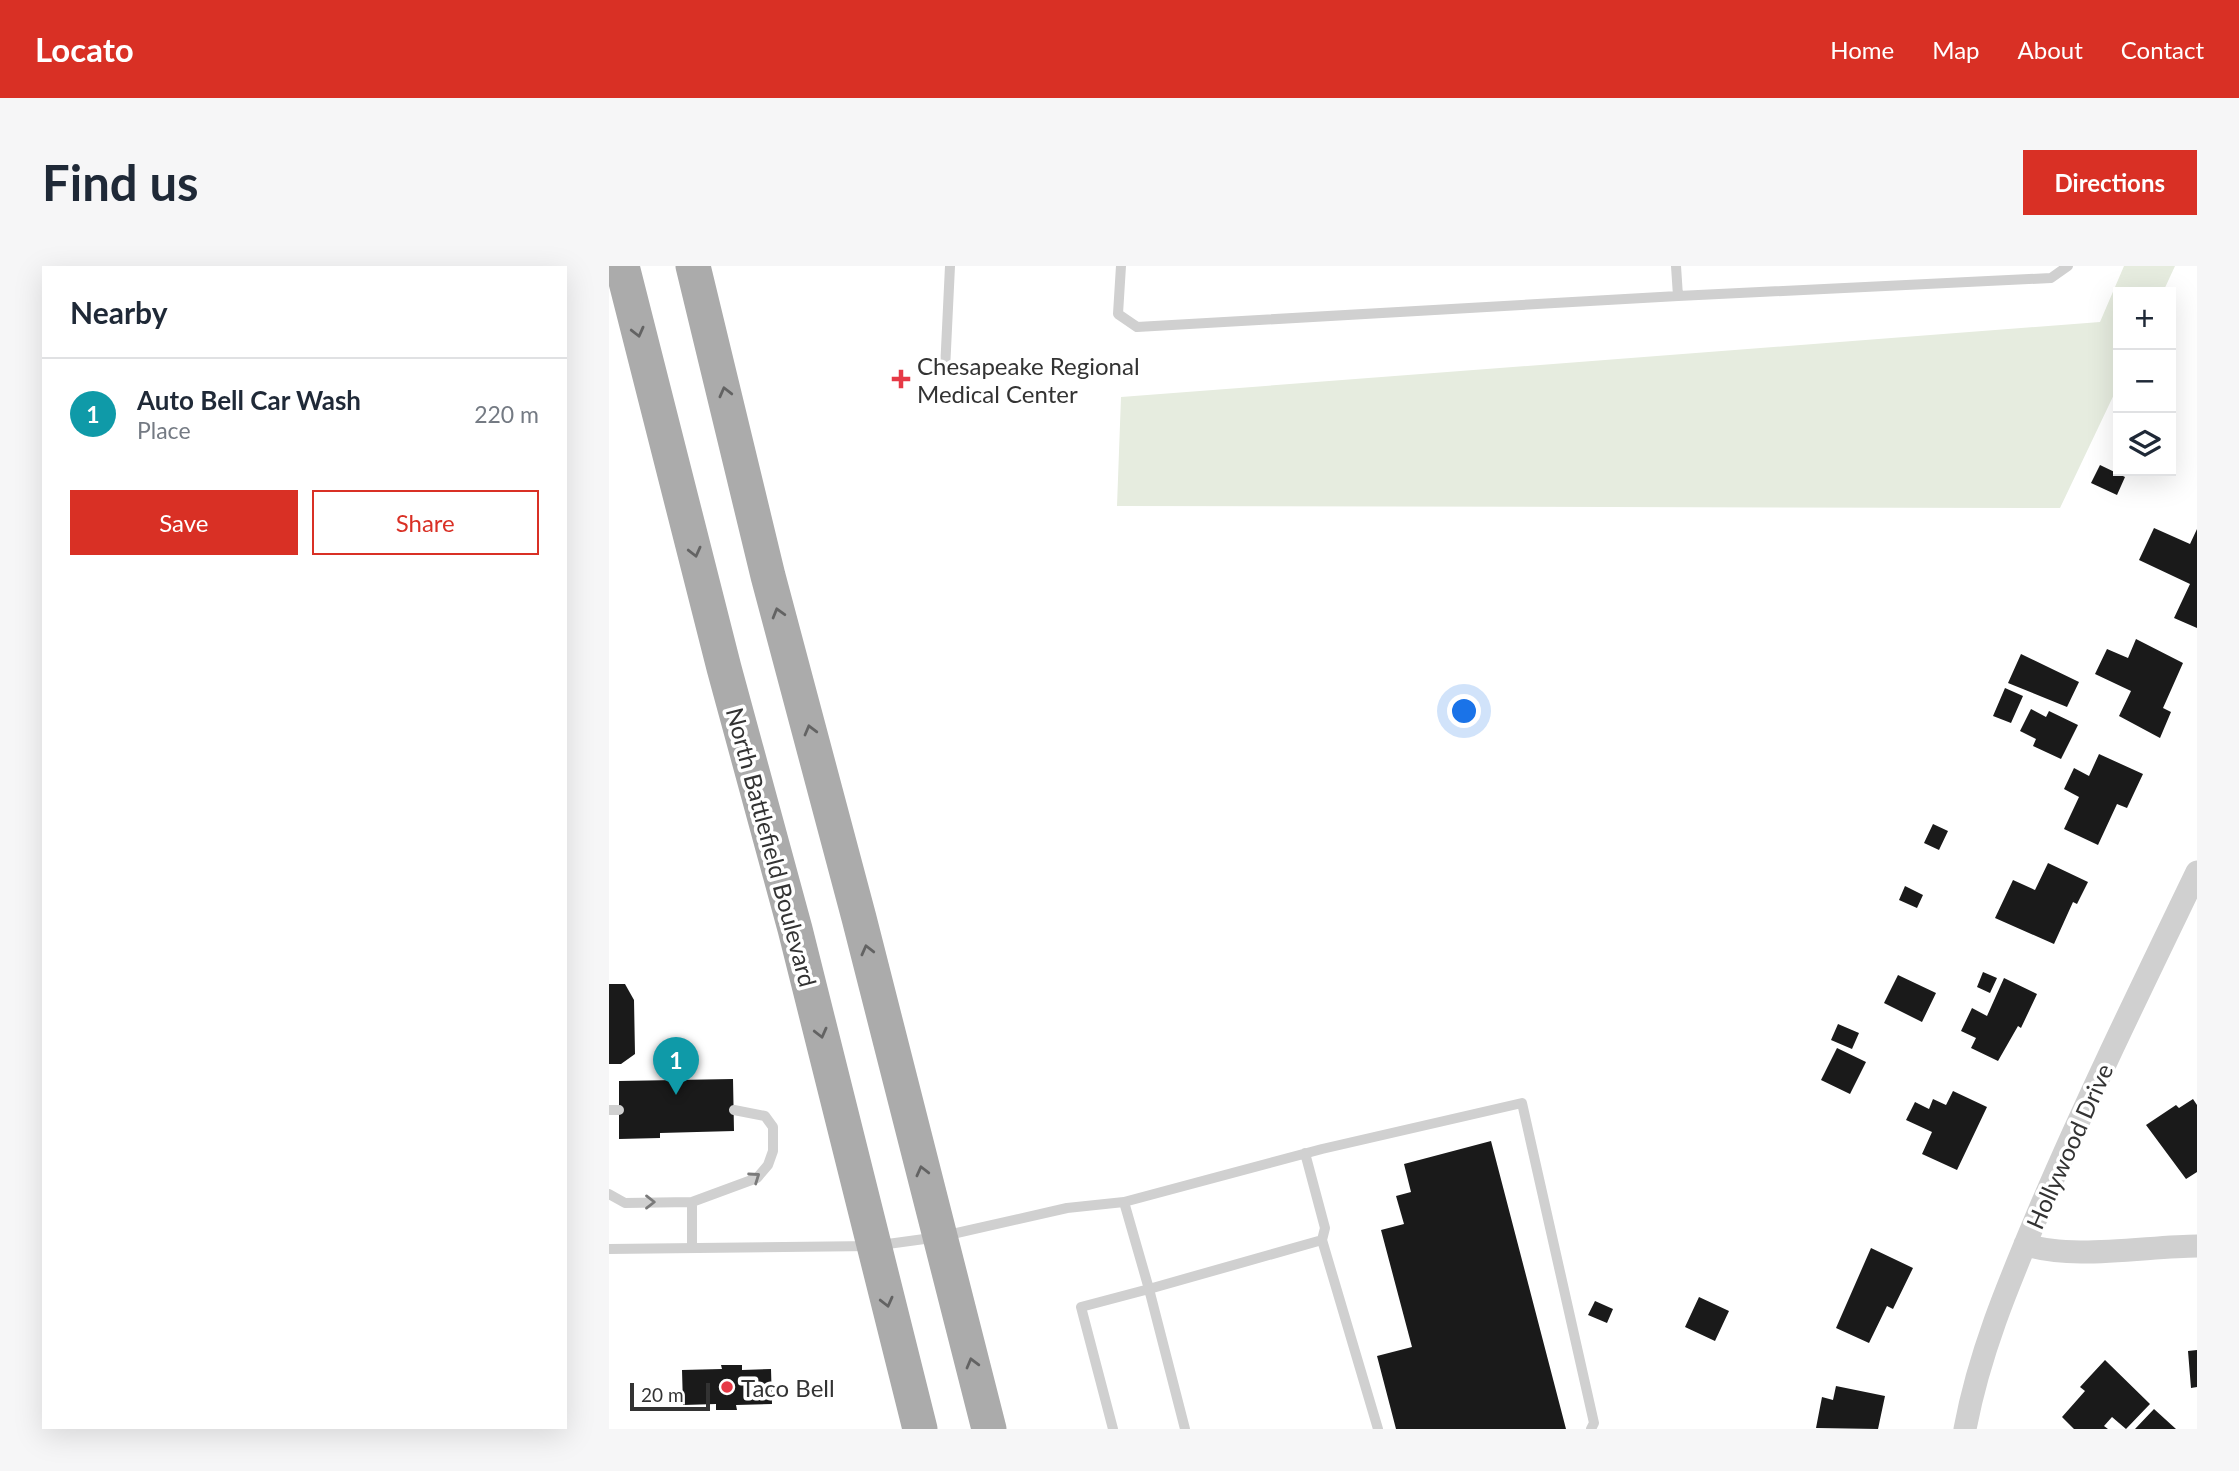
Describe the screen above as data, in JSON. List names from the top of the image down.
{
  "streets": {
    "main road": ["North Battlefield Boulevard"],
    "street": ["Hollywood Drive"]
  },
  "places": {
    "health": ["Chesapeake Regional Medical Center"],
    "other": ["Taco Bell"]
  },
  "scale_bar": "20 m",
  "page": {
    "header": "Locato",
    "nav": [
      "Home",
      "Map",
      "About",
      "Contact"
    ],
    "buttons": [
      "Directions",
      ["Save", "Share"]
    ],
    "title": "Find us",
    "heading": "Nearby",
    "map_buttons": ["+", "−"],
    "list": [
      {
        "mark": "1",
        "name": "Auto Bell Car Wash",
        "note": "Place",
        "value": "220 m"
      }
    ],
    "pins": "1",
    "scale": "20 m"
  }
}
